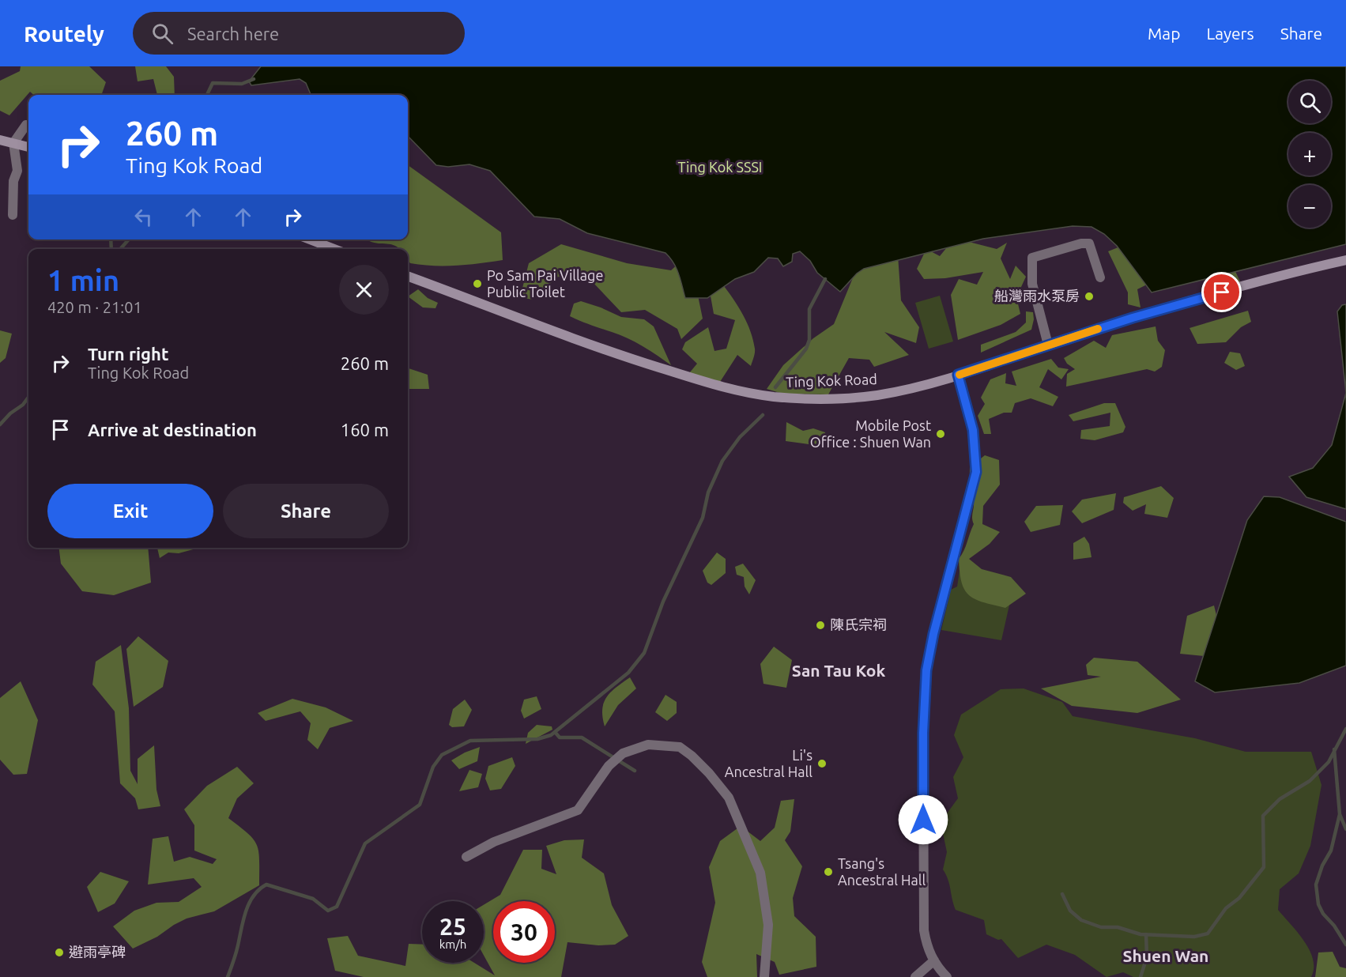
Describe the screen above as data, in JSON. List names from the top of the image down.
{
  "streets": {
    "main road": ["Ting Kok Road"]
  },
  "districts": ["San Tau Kok", "Shuen Wan"],
  "parks": ["Ting Kok SSSI"],
  "places": [
    "Po Sam Pai Village Public Toilet",
    "船灣雨水泵房",
    "Mobile Post Office : Shuen Wan",
    "陳氏宗祠",
    "Li's Ancestral Hall",
    "Tsang's Ancestral Hall",
    "避雨亭碑"
  ],
  "page": {
    "header": "Routely",
    "search": "Search here",
    "nav": ["Map", "Layers", "Share"],
    "map_buttons": ["+", "−"],
    "turn": ["260 m", "Ting Kok Road"],
    "heading": ["1 min", "420 m · 21:01"],
    "list": [
      {
        "name": "Turn right",
        "note": "Ting Kok Road",
        "value": "260 m"
      },
      {
        "name": "Arrive at destination",
        "value": "160 m"
      }
    ],
    "buttons": ["Exit", "Share"],
    "speed": "25 km/h",
    "limit": "30"
  }
}
